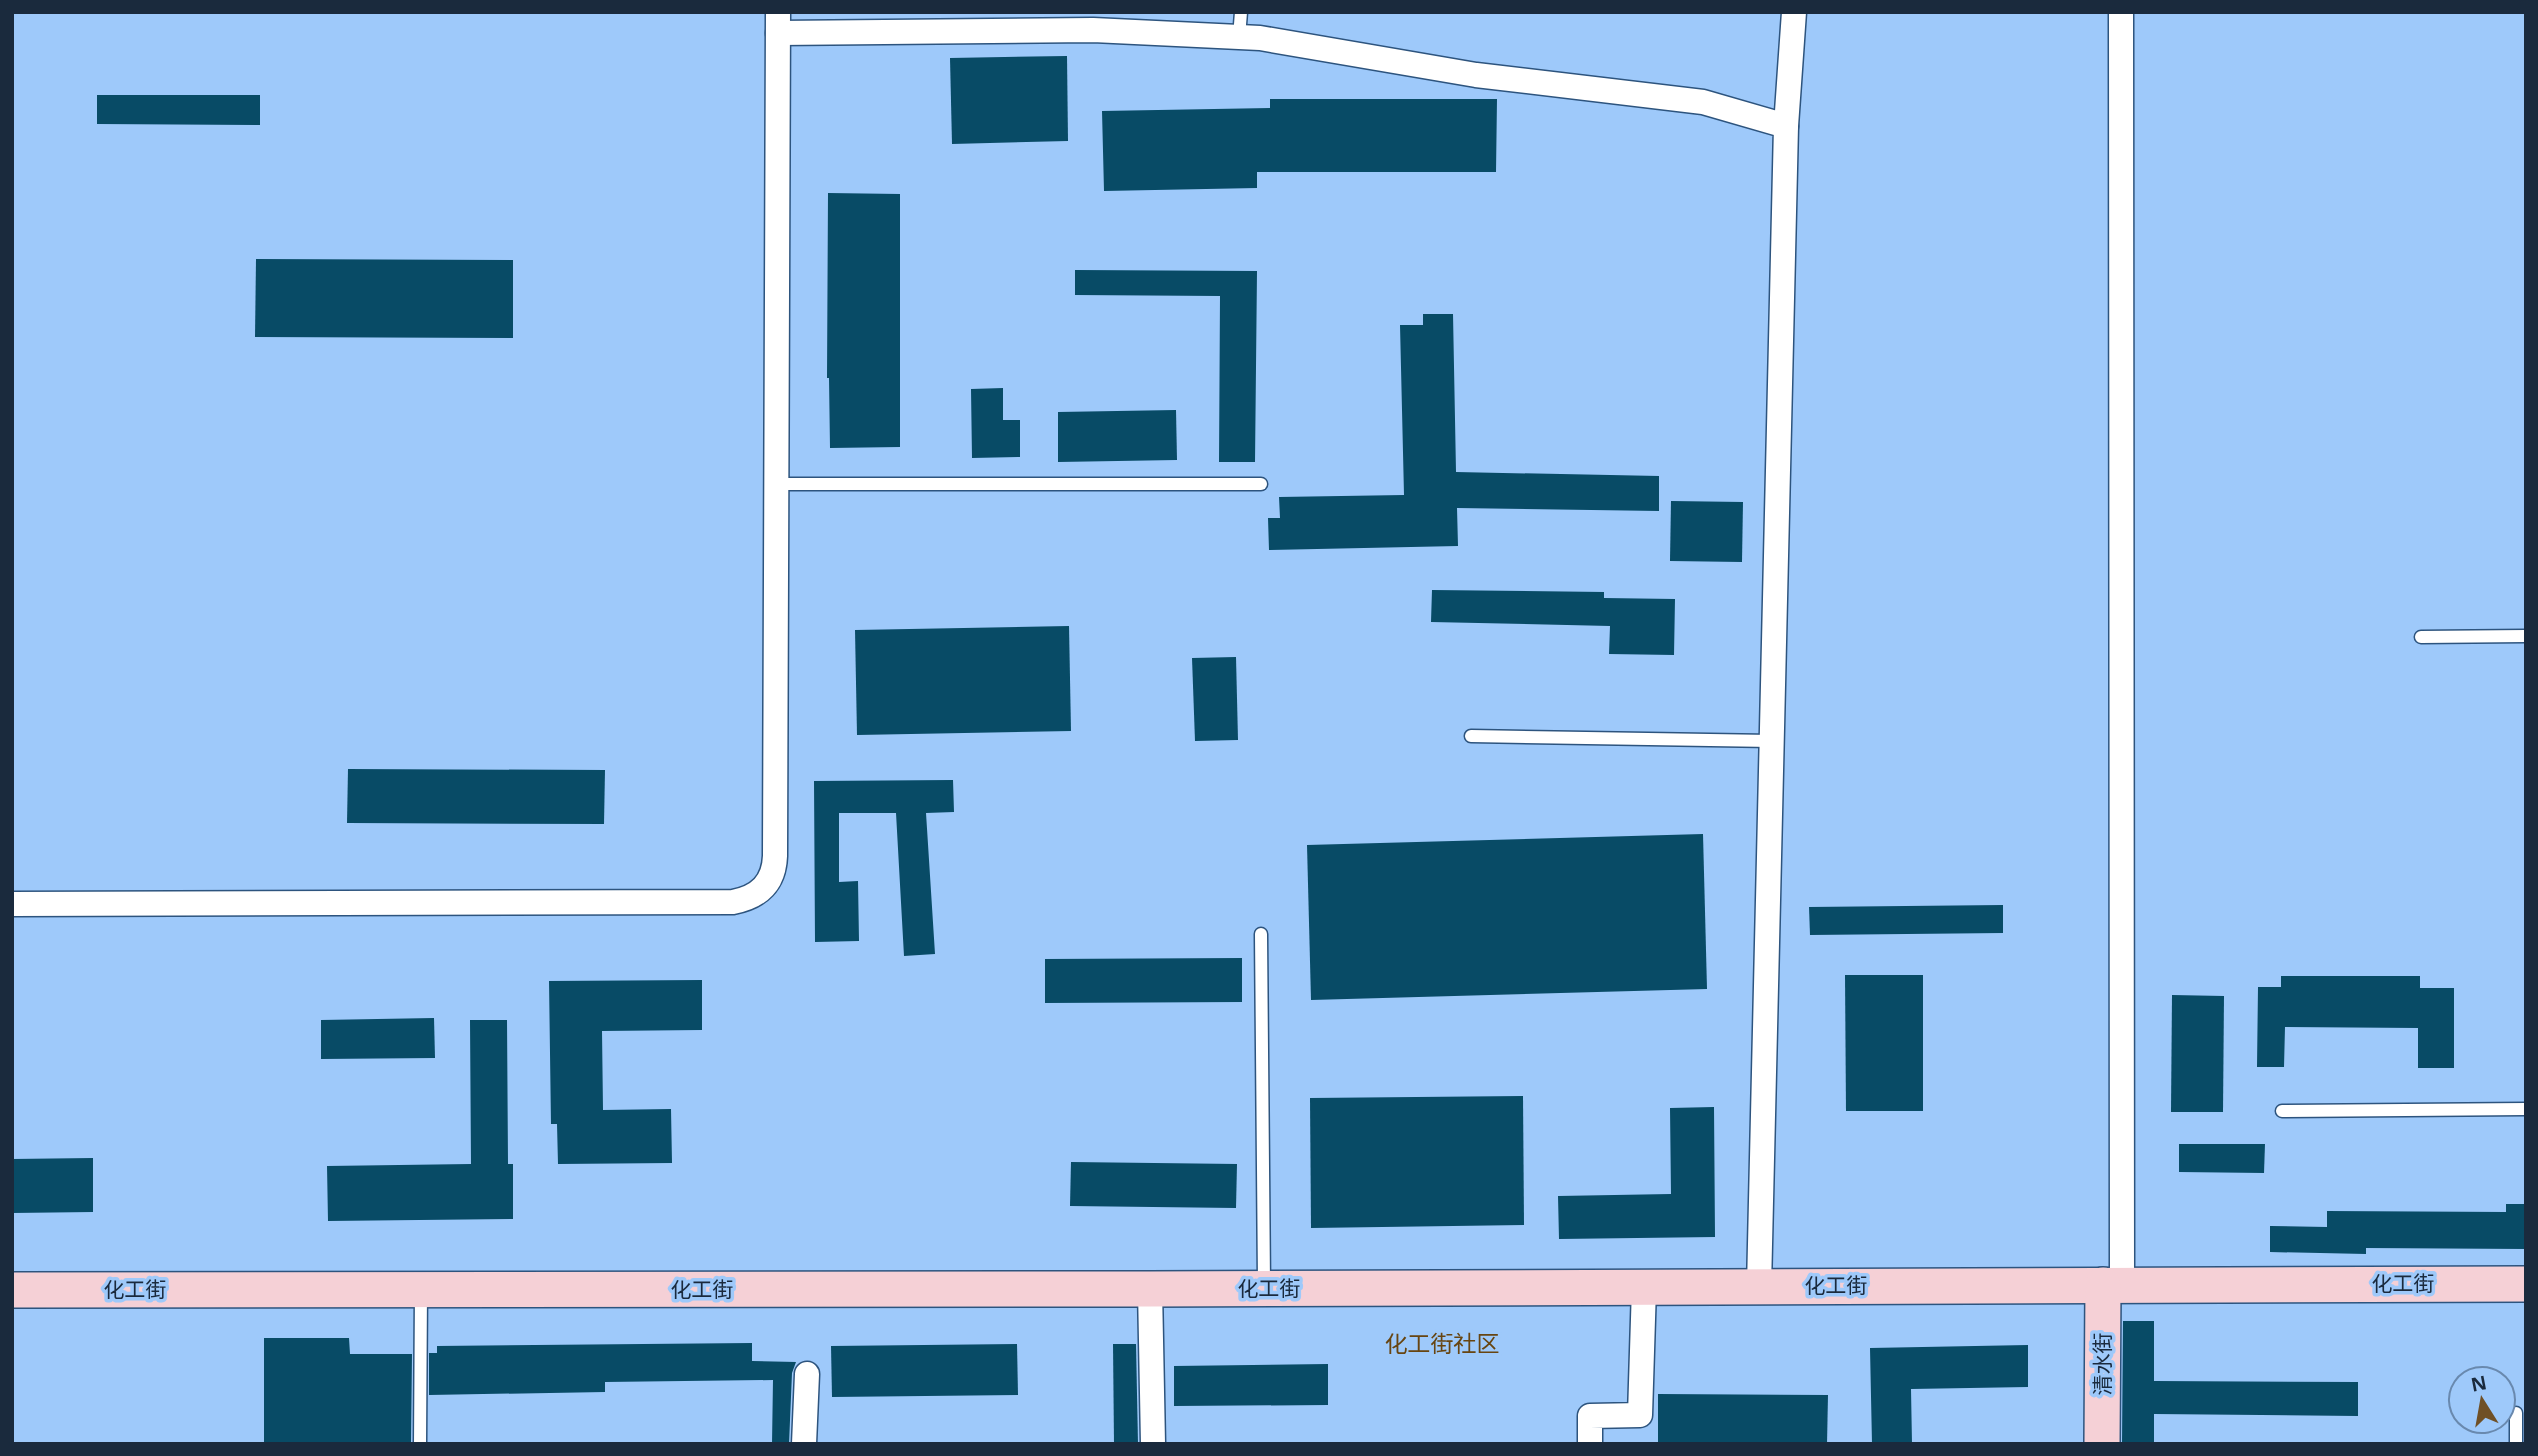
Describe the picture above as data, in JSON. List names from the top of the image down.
{
  "streets": {
    "street": ["化工街", "清水街"]
  },
  "crossings": [
    ["化工街", "清水街"]
  ],
  "districts": ["化工街社区"],
  "north": "top"
}
